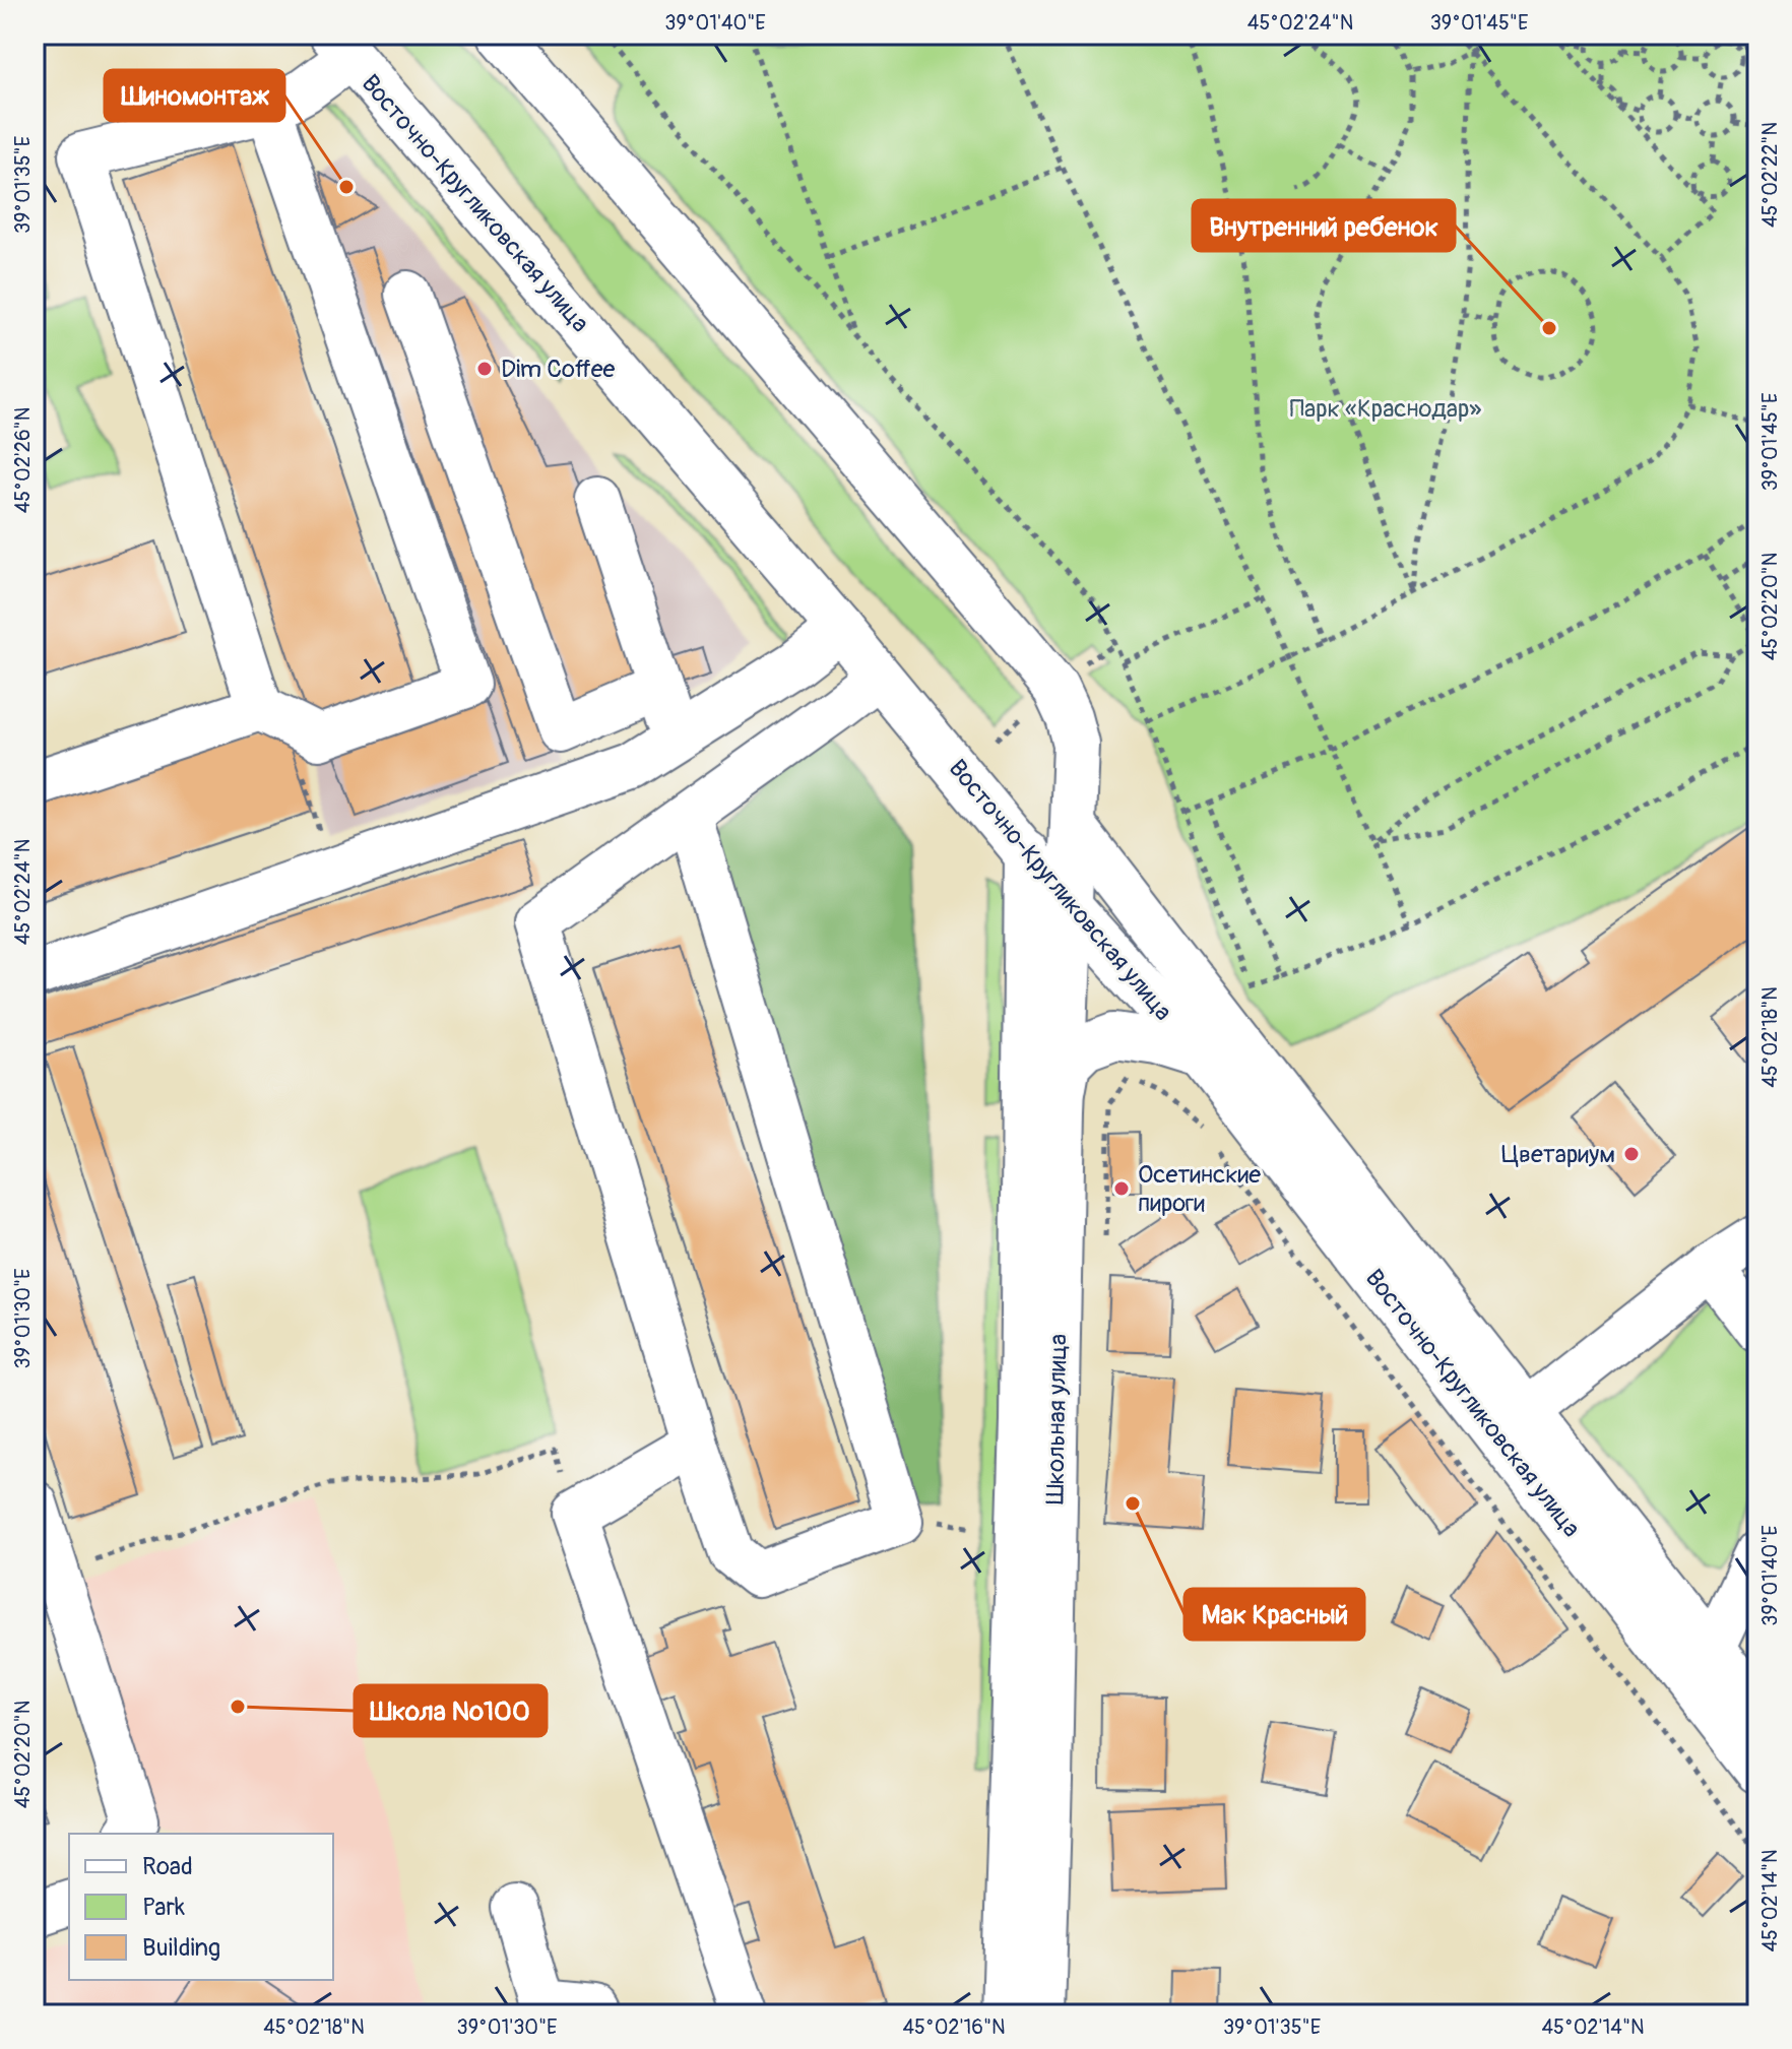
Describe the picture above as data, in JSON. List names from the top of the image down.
{
  "streets": {
    "main road": ["Восточно-Кругликовская улица", "Школьная улица"]
  },
  "crossings": [
    ["Восточно-Кругликовская улица", "Школьная улица"]
  ],
  "parks": ["Парк «Краснодар»"],
  "places": [
    "Шиномонтаж",
    "Внутренний ребенок",
    "Dim Coffee",
    "Цветариум",
    "Осетинские пироги",
    "Мак Красный",
    "Школа №100"
  ],
  "legend": ["Road", "Park", "Building"],
  "coordinates": [
    "39°01'40\"E",
    "45°02'24\"N",
    "39°01'45\"E",
    "45°02'22\"N",
    "39°01'35\"E",
    "45°02'26\"N",
    "45°02'20\"N",
    "45°02'18\"N",
    "39°01'30\"E",
    "45°02'14\"N",
    "45°02'16\"N"
  ]
}
